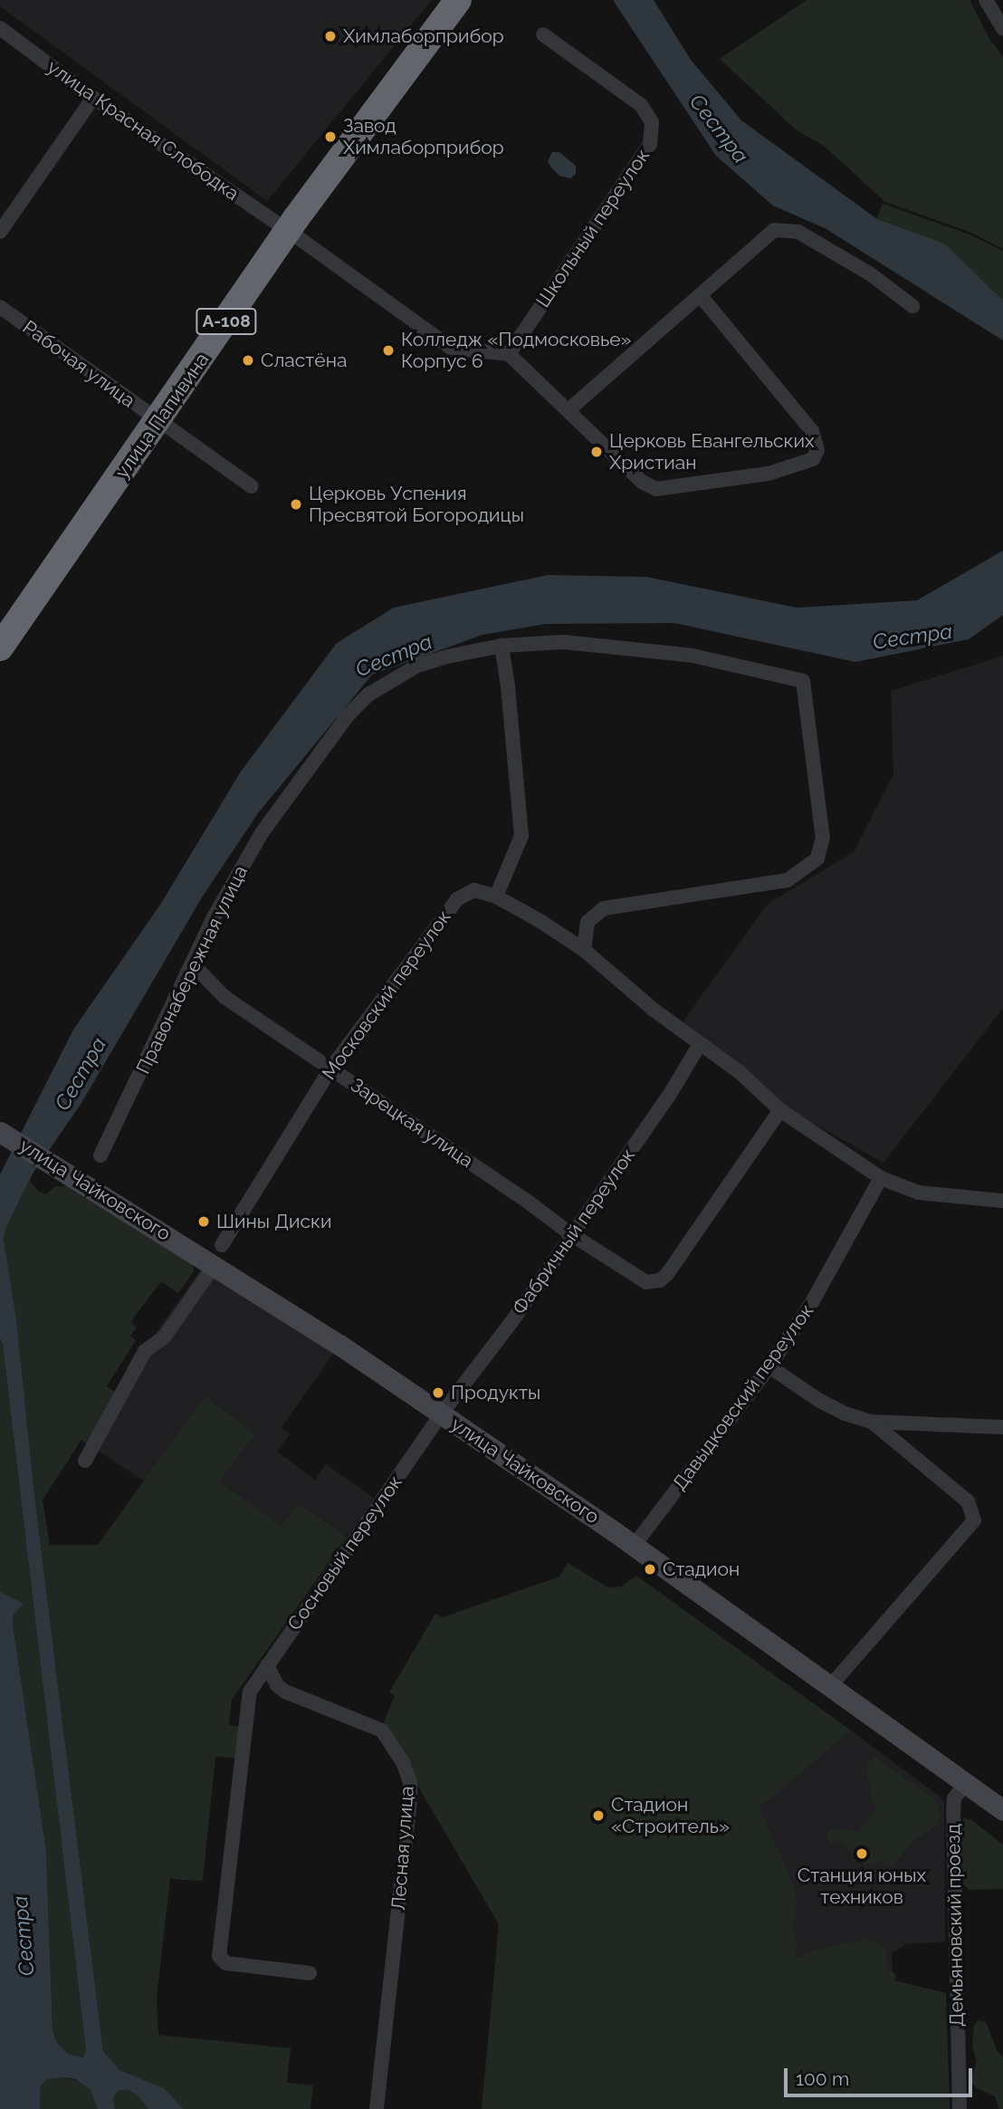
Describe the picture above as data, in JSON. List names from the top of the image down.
{
  "streets": {
    "highway": ["А-108", "улица Папивина"],
    "street": [
      "улица Красная Слободка",
      "Школьный переулок",
      "Рабочая улица",
      "Правонабережная улица",
      "Московский переулок",
      "Зарецкая улица",
      "улица Чайковского",
      "Фабричный переулок",
      "Давыдковский переулок",
      "Сосновый переулок",
      "Лесная улица",
      "Демьяновский проезд"
    ]
  },
  "crossings": [
    ["улица Красная Слободка", "Школьный переулок"],
    ["улица Красная Слободка", "улица Папивина"],
    ["Рабочая улица", "улица Папивина"],
    ["Правонабережная улица", "Московский переулок"],
    ["Правонабережная улица", "Зарецкая улица"],
    ["Московский переулок", "Зарецкая улица"],
    ["Московский переулок", "Фабричный переулок"],
    ["Московский переулок", "Давыдковский переулок"],
    ["Зарецкая улица", "Фабричный переулок"],
    ["улица Чайковского", "Фабричный переулок"],
    ["улица Чайковского", "Давыдковский переулок"],
    ["улица Чайковского", "Сосновый переулок"],
    ["улица Чайковского", "Демьяновский проезд"],
    ["Фабричный переулок", "Сосновый переулок"],
    ["Сосновый переулок", "Лесная улица"]
  ],
  "water": ["Сестра"],
  "places": [
    "Химлаборприбор",
    "Завод Химлаборприбор",
    "Колледж «Подмосковье» Корпус 6",
    "Сластёна",
    "Церковь Евангельских Христиан",
    "Церковь Успения Пресвятой Богородицы",
    "Шины Диски",
    "Продукты",
    "Стадион",
    "Стадион «Строитель»",
    "Станция юных техников"
  ],
  "scale_bar": "100 m"
}
